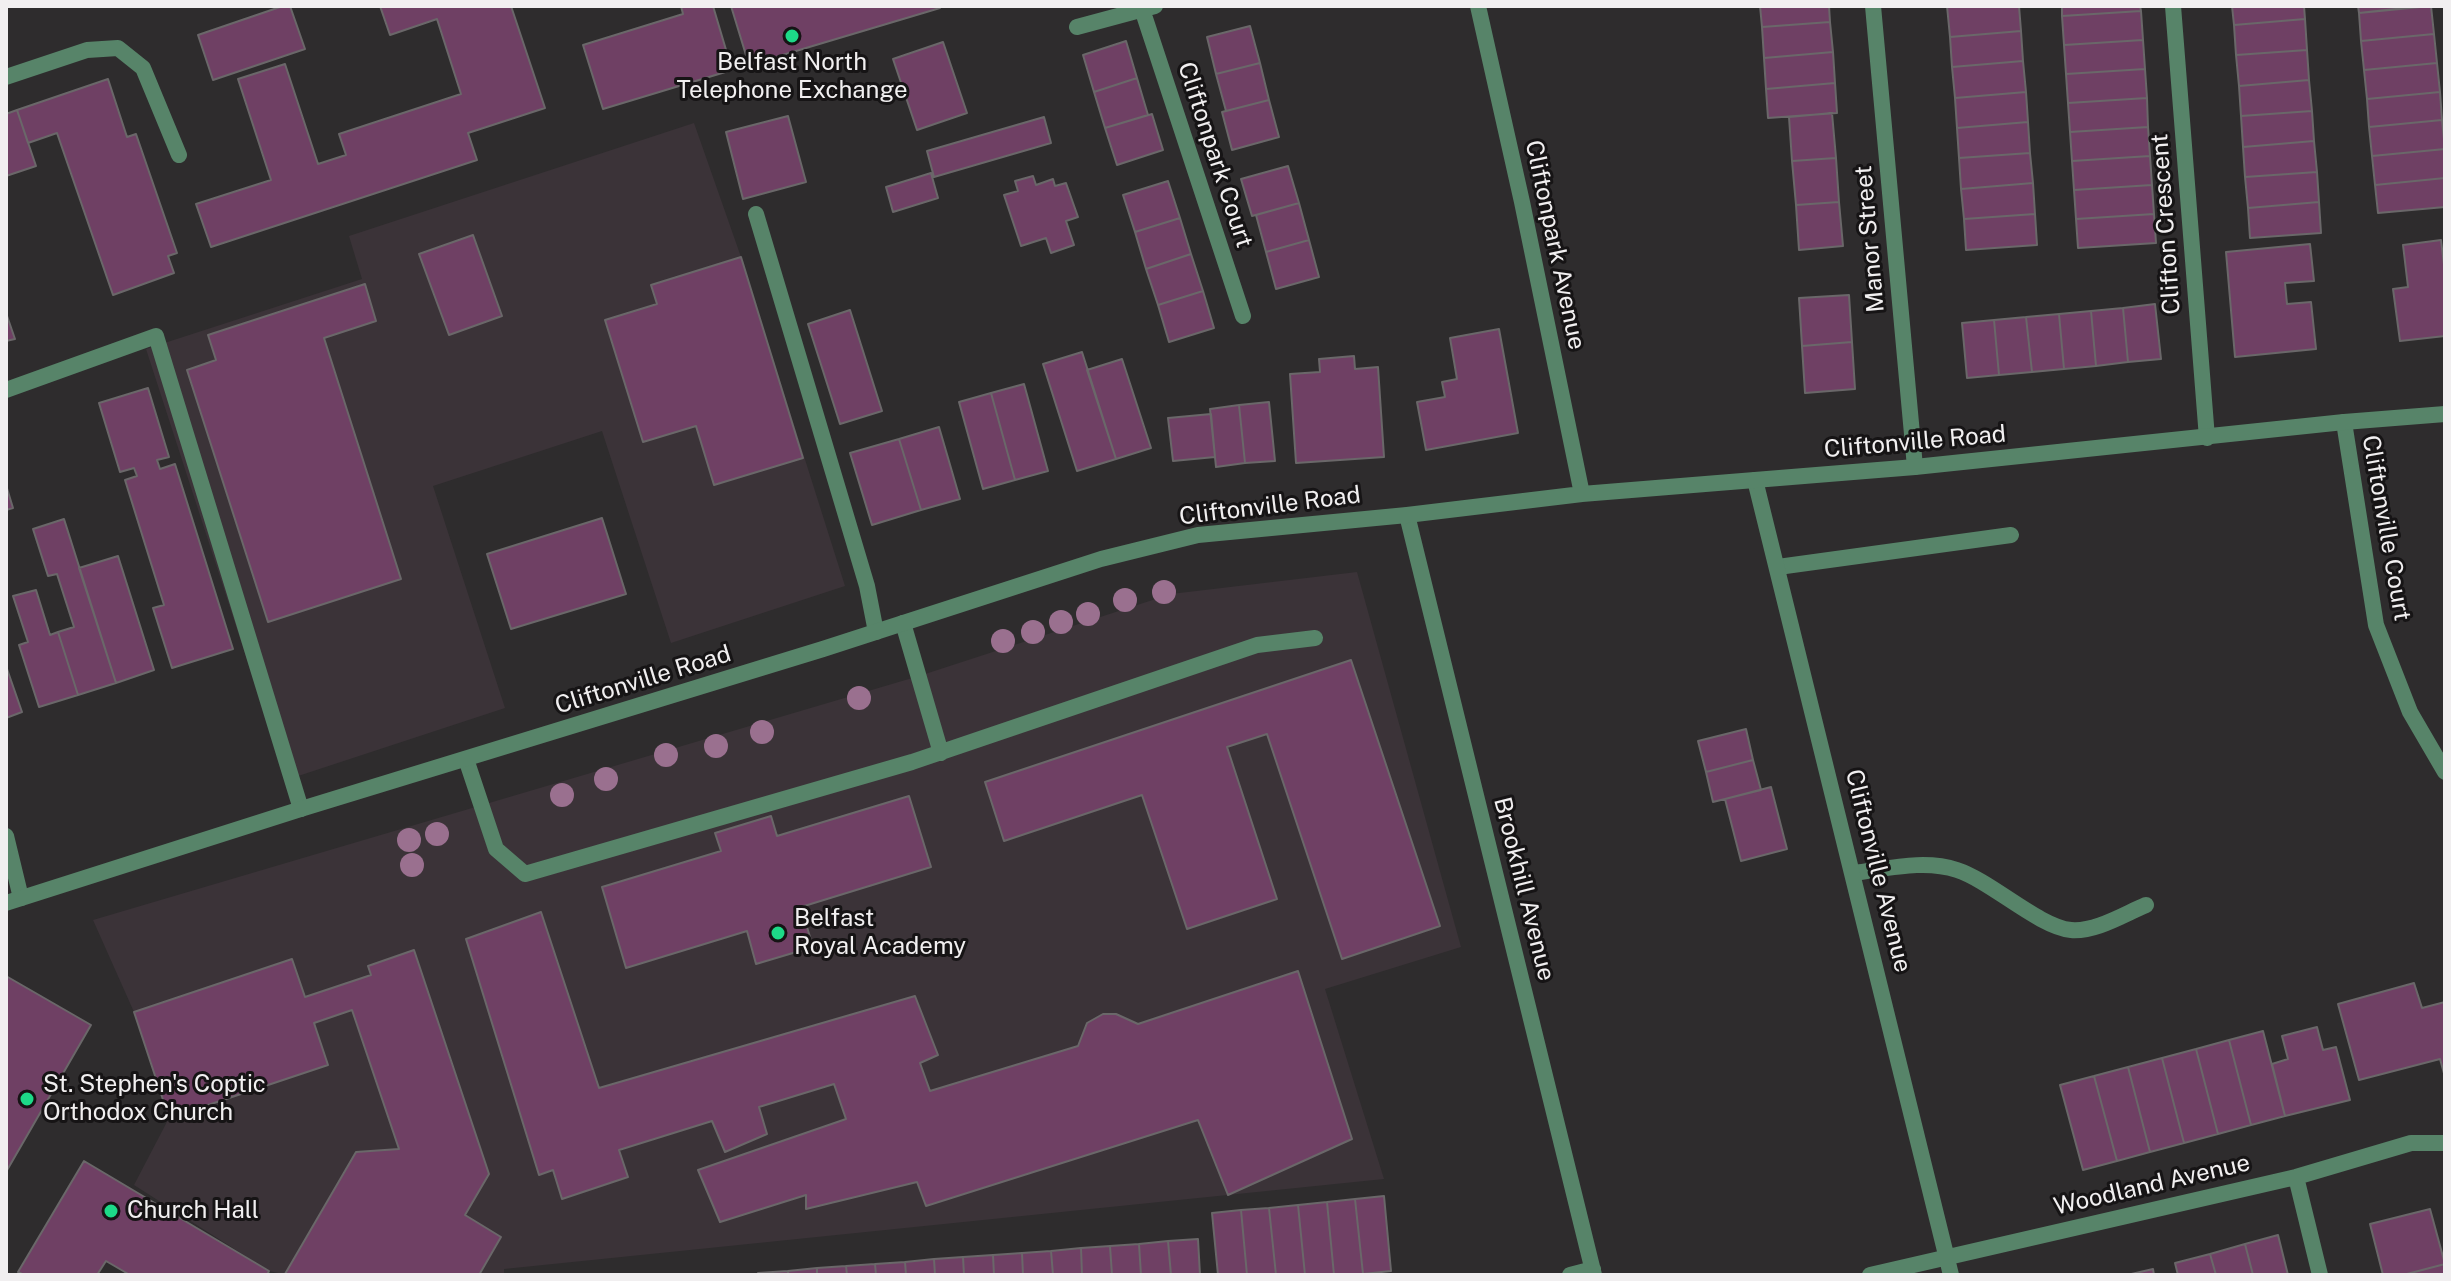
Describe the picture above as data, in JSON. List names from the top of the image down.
{
  "streets": {
    "street": [
      "Cliftonpark Court",
      "Clifton Crescent",
      "Manor Street",
      "Cliftonpark Avenue",
      "Cliftonville Road",
      "Cliftonville Court",
      "Cliftonville Avenue",
      "Brookhill Avenue",
      "Woodland Avenue"
    ]
  },
  "crossings": [
    ["Clifton Crescent", "Cliftonville Road"],
    ["Manor Street", "Cliftonville Road"],
    ["Cliftonpark Avenue", "Cliftonville Road"],
    ["Cliftonville Road", "Cliftonville Court"],
    ["Cliftonville Road", "Cliftonville Avenue"],
    ["Cliftonville Road", "Brookhill Avenue"],
    ["Cliftonville Avenue", "Woodland Avenue"]
  ],
  "places": [
    "Belfast North Telephone Exchange",
    "Belfast Royal Academy",
    "St. Stephen's Coptic Orthodox Church",
    "Church Hall"
  ]
}
